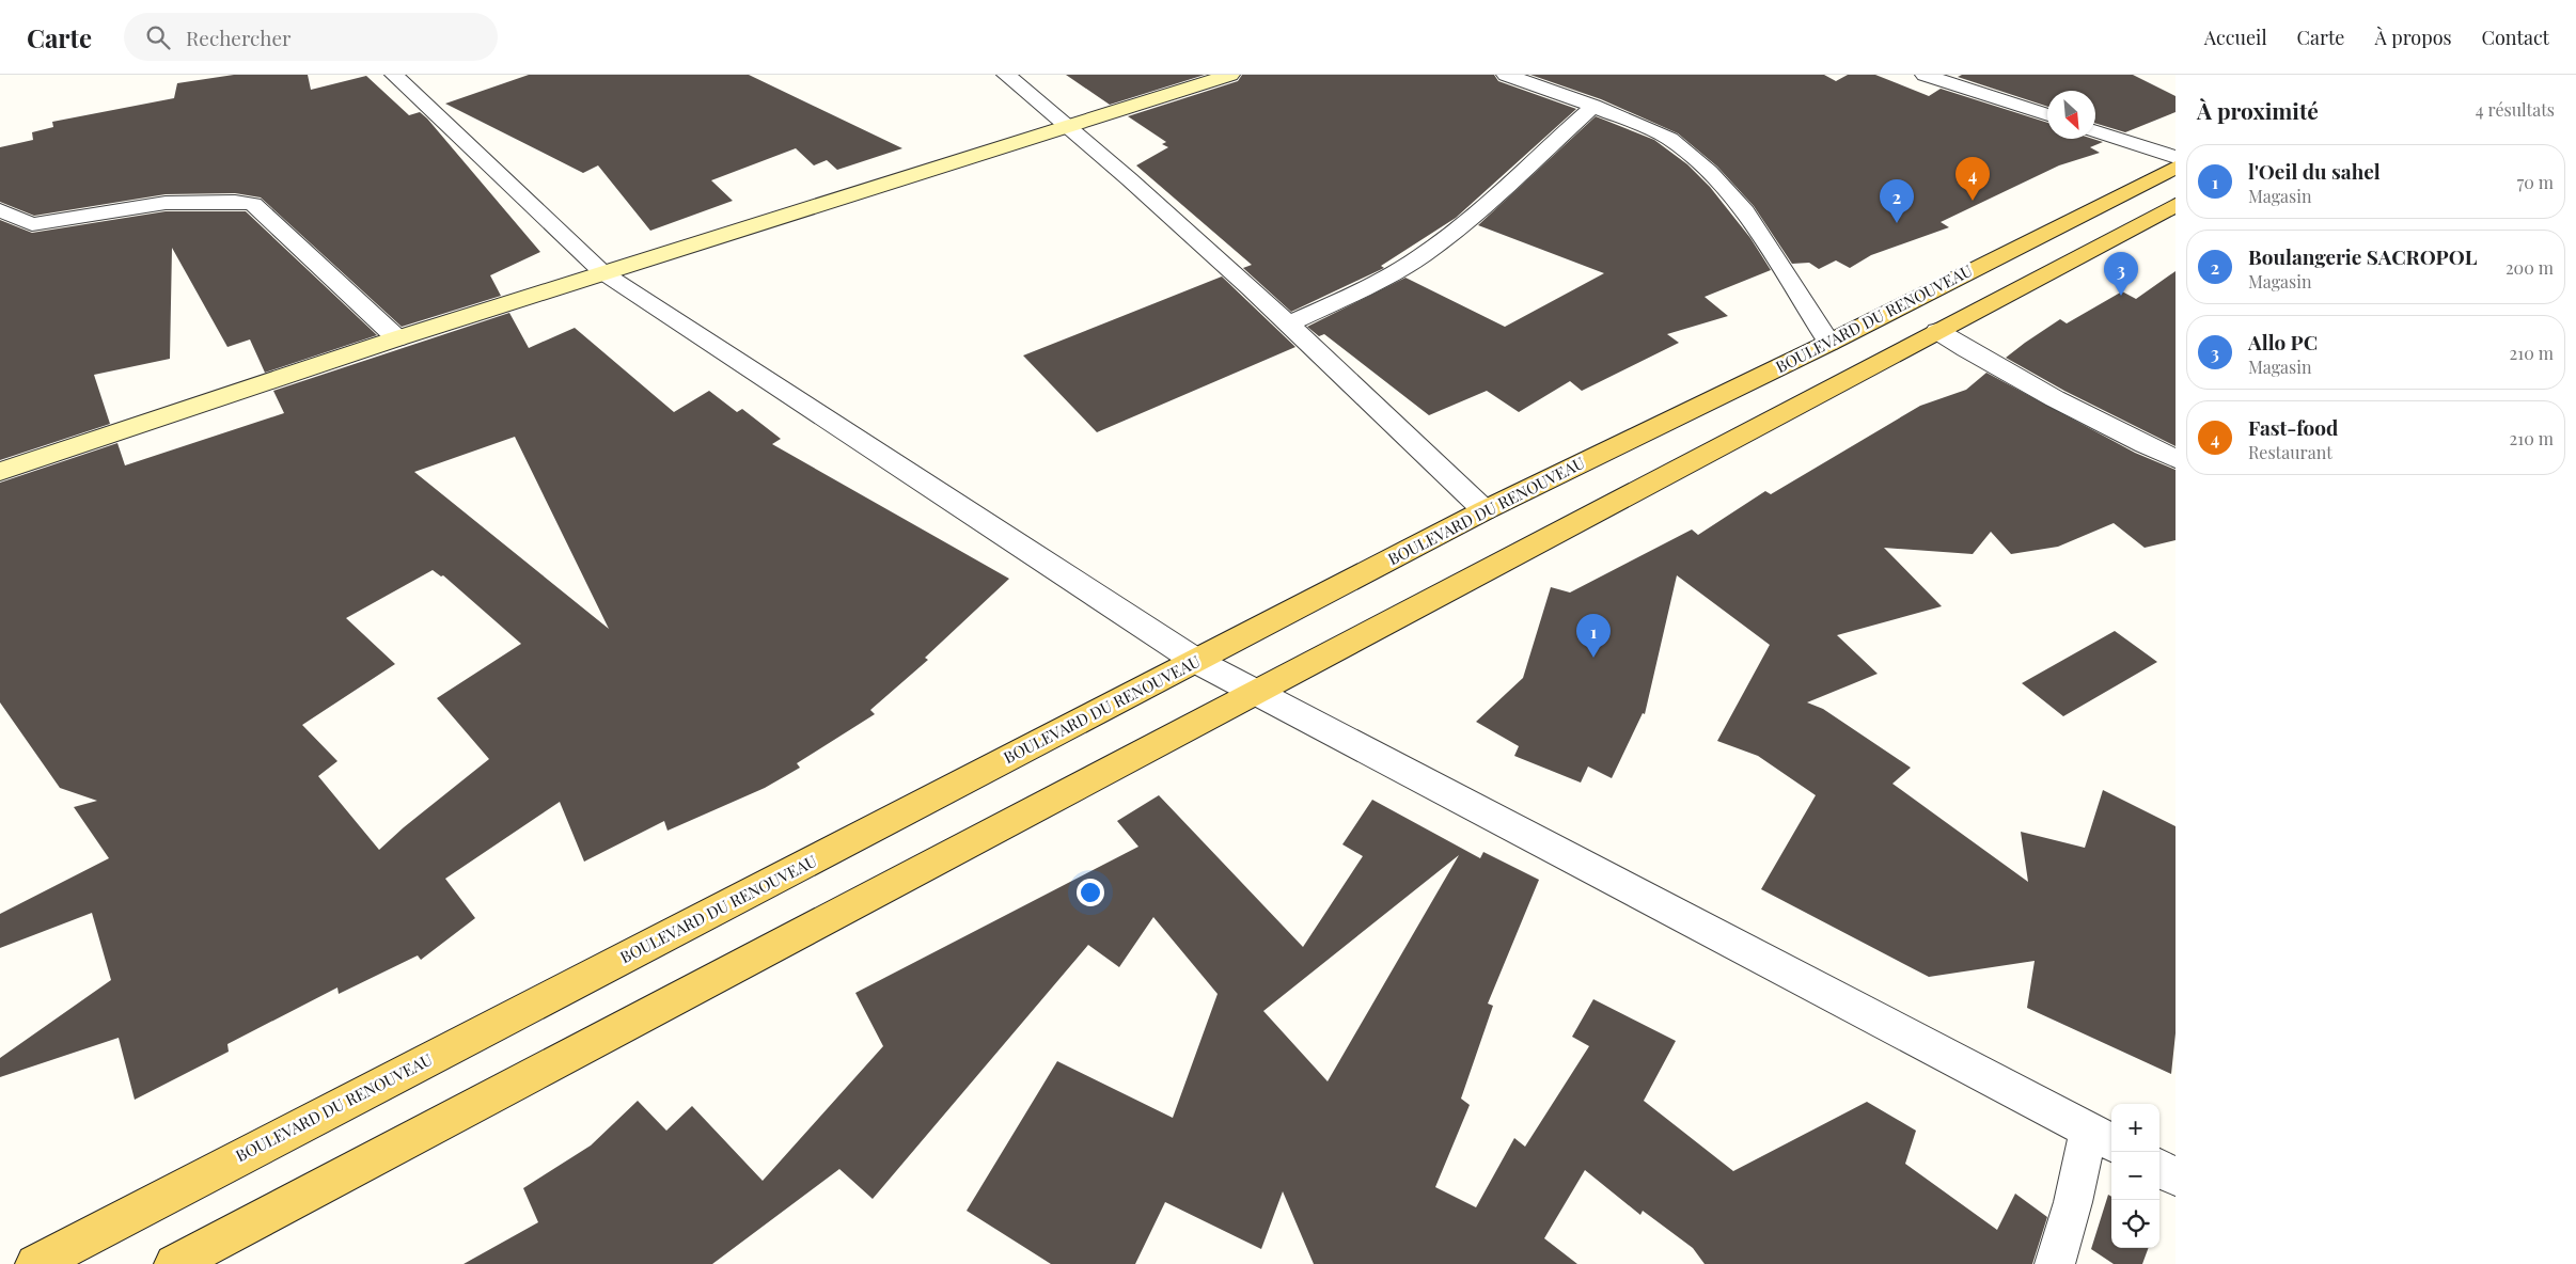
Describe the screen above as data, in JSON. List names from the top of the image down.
{
  "streets": {
    "main road": ["BOULEVARD DU RENOUVEAU"]
  },
  "north": "bottom right",
  "page": {
    "header": "Carte",
    "search": "Rechercher",
    "nav": [
      "Accueil",
      "Carte",
      "À propos",
      "Contact"
    ],
    "heading": ["À proximité", "4 résultats"],
    "list": [
      {
        "mark": "1",
        "name": "l'Oeil du sahel",
        "note": "Magasin",
        "value": "70 m"
      },
      {
        "mark": "2",
        "name": "Boulangerie SACROPOL",
        "note": "Magasin",
        "value": "200 m"
      },
      {
        "mark": "3",
        "name": "Allo PC",
        "note": "Magasin",
        "value": "210 m"
      },
      {
        "mark": "4",
        "name": "Fast-food",
        "note": "Restaurant",
        "value": "210 m"
      }
    ],
    "pins": [
      "4",
      "2",
      "3",
      "1"
    ],
    "map_buttons": ["+", "−"]
  }
}
